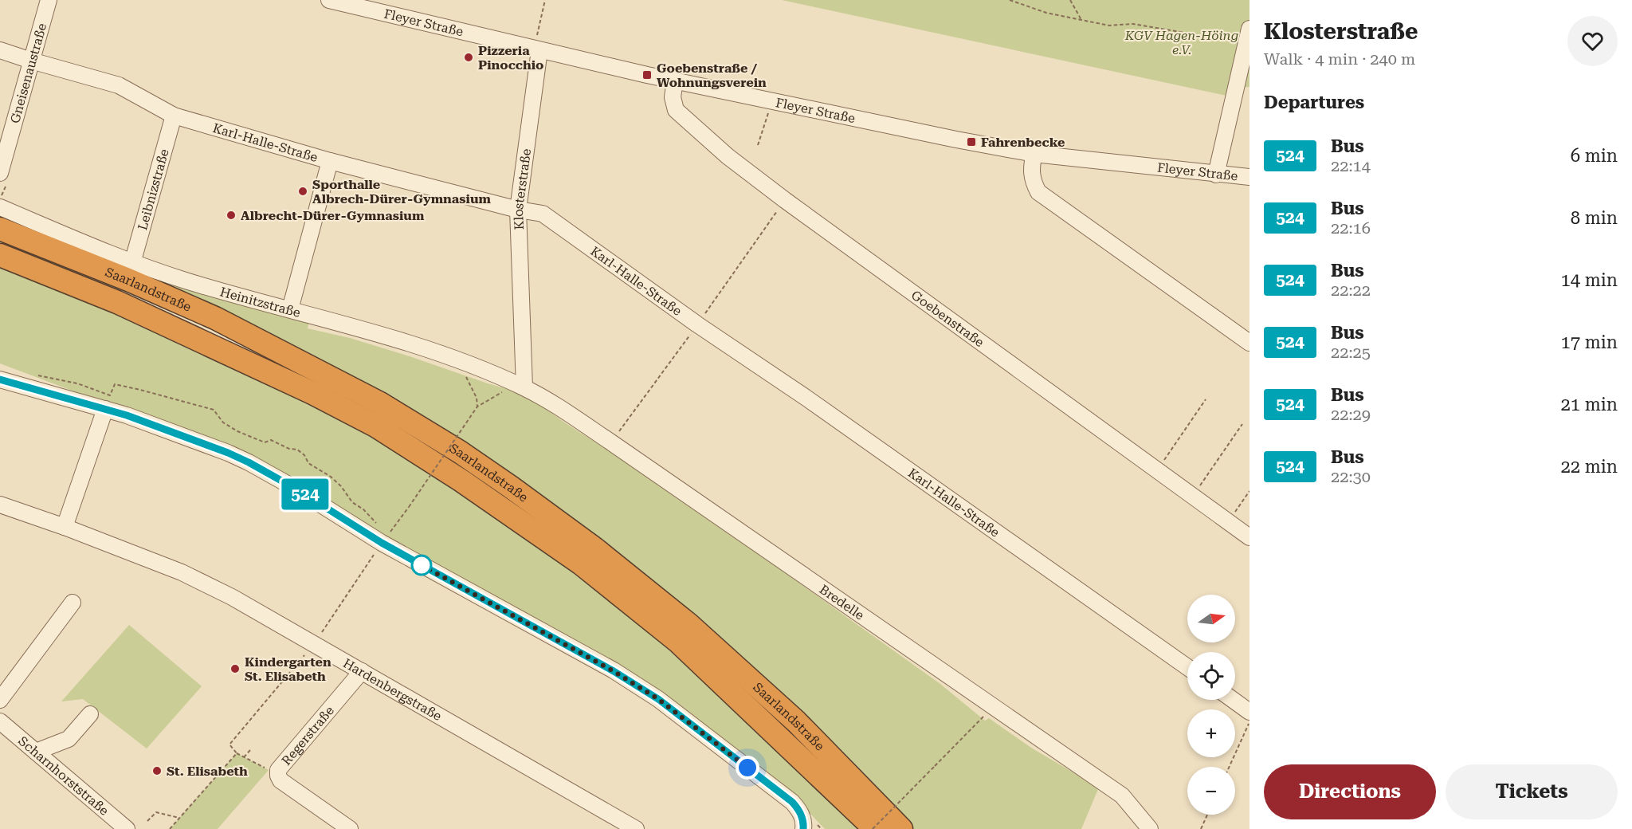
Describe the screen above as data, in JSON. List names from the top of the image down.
{
  "streets": {
    "highway": ["Saarlandstraße"],
    "street": [
      "Fleyer Straße",
      "Gneisenaustraße",
      "Karl-Halle-Straße",
      "Leibnizstraße",
      "Klosterstraße",
      "Heinitzstraße",
      "Goebenstraße",
      "Bredelle",
      "Hardenbergstraße",
      "Regerstraße",
      "Scharnhorststraße"
    ]
  },
  "crossings": [
    ["Fleyer Straße", "Klosterstraße"],
    ["Fleyer Straße", "Goebenstraße"],
    ["Gneisenaustraße", "Karl-Halle-Straße"],
    ["Karl-Halle-Straße", "Leibnizstraße"],
    ["Karl-Halle-Straße", "Klosterstraße"],
    ["Leibnizstraße", "Heinitzstraße"],
    ["Klosterstraße", "Heinitzstraße"],
    ["Klosterstraße", "Bredelle"],
    ["Heinitzstraße", "Bredelle"],
    ["Hardenbergstraße", "Regerstraße"]
  ],
  "parks": ["KGV Hagen-Höing e.V."],
  "places": {
    "other": [
      "Pizzeria Pinocchio",
      "Sporthalle Albrech-Dürer-Gymnasium",
      "Albrecht-Dürer-Gymnasium",
      "Kindergarten St. Elisabeth",
      "St. Elisabeth"
    ],
    "transit": ["Goebenstraße / Wohnungsverein", "Fahrenbecke"]
  },
  "lines": ["bus line 524"],
  "north": "right",
  "page": {
    "on_map": "524",
    "heading": [
      ["Klosterstraße", "Walk · 4 min · 240 m"],
      "Departures"
    ],
    "list": [
      {
        "mark": "524",
        "name": "Bus",
        "note": "22:14",
        "value": "6 min"
      },
      {
        "mark": "524",
        "name": "Bus",
        "note": "22:16",
        "value": "8 min"
      },
      {
        "mark": "524",
        "name": "Bus",
        "note": "22:22",
        "value": "14 min"
      },
      {
        "mark": "524",
        "name": "Bus",
        "note": "22:25",
        "value": "17 min"
      },
      {
        "mark": "524",
        "name": "Bus",
        "note": "22:29",
        "value": "21 min"
      },
      {
        "mark": "524",
        "name": "Bus",
        "note": "22:30",
        "value": "22 min"
      }
    ],
    "map_buttons": ["+", "−"],
    "buttons": ["Directions", "Tickets"]
  }
}
